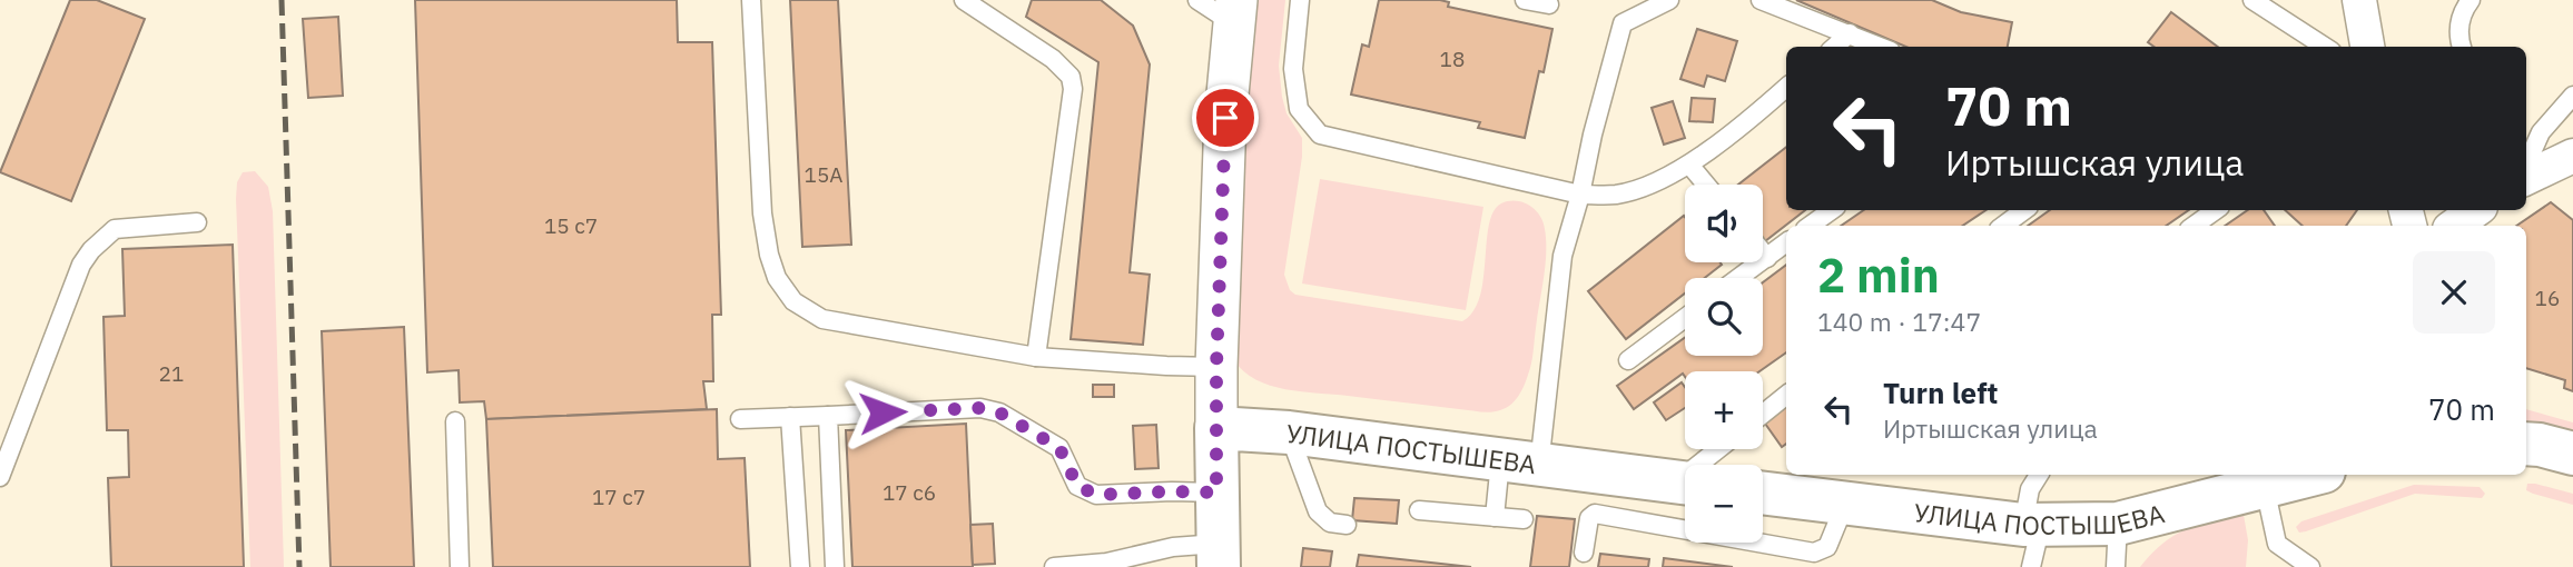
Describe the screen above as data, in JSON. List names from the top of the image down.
{
  "streets": {
    "main road": ["УЛИЦА ПОСТЫШЕВА"]
  },
  "house_numbers": [
    "18",
    "15А",
    "15 с7",
    "16",
    "21",
    "17 с6",
    "17 с7"
  ],
  "page": {
    "turn": ["70 m", "Иртышская улица"],
    "map_buttons": ["+", "−"],
    "heading": ["2 min", "140 m · 17:47"],
    "list": [
      {
        "name": "Turn left",
        "note": "Иртышская улица",
        "value": "70 m"
      }
    ]
  }
}
